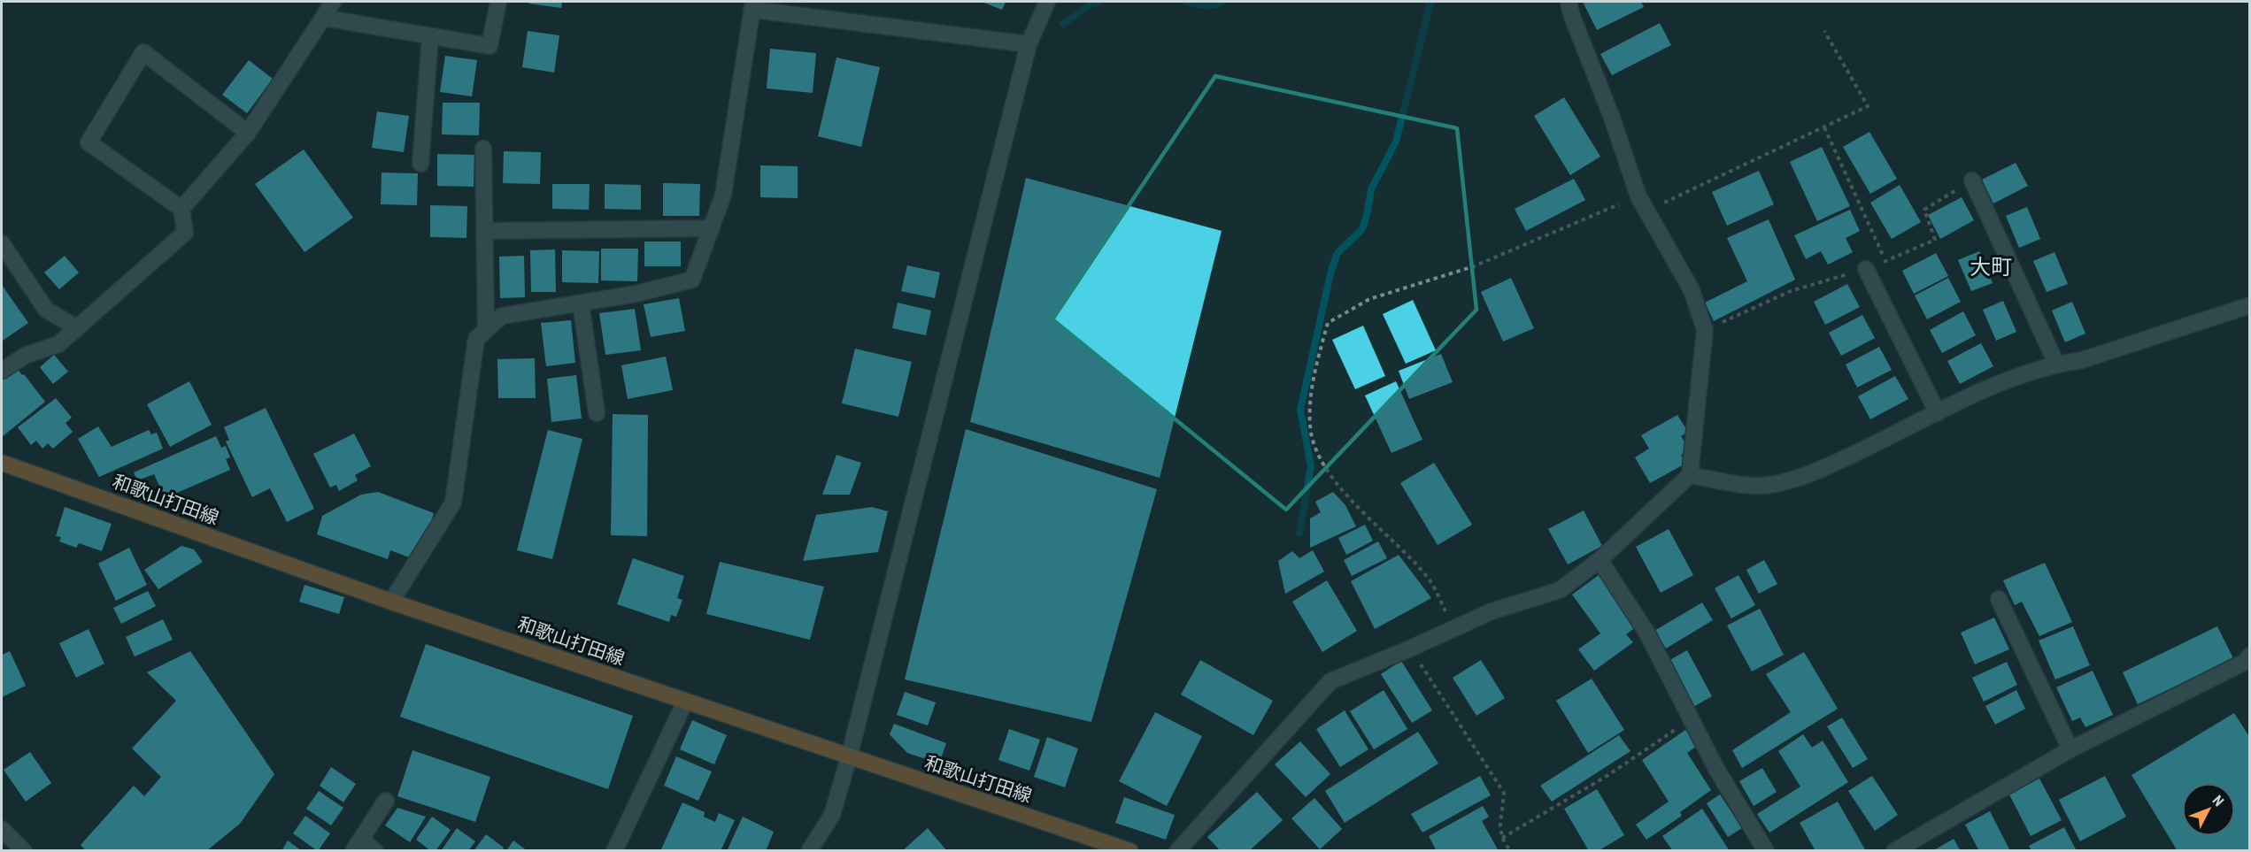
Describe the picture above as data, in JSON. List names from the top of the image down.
{
  "streets": {
    "main road": ["和歌山打田線"]
  },
  "districts": ["大町"],
  "north": "top right"
}
